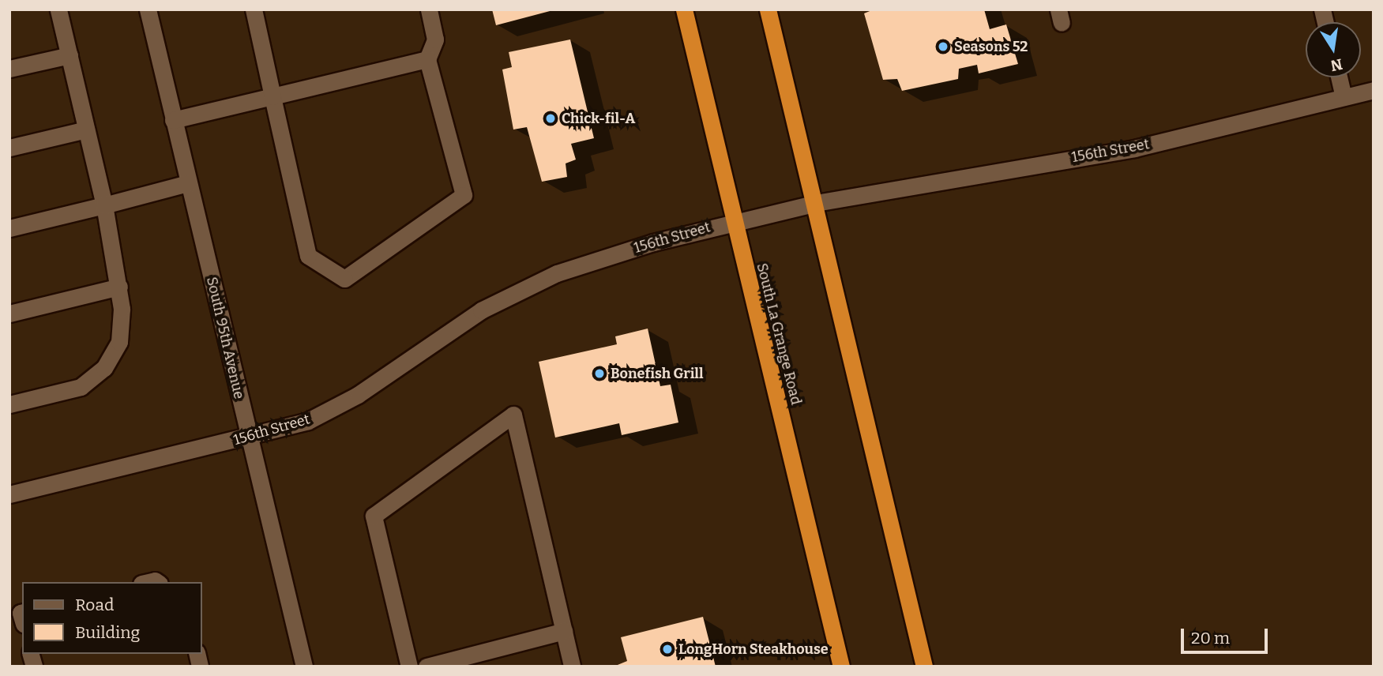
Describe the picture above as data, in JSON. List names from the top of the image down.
{
  "streets": {
    "highway": ["South La Grange Road"],
    "street": ["156th Street", "South 95th Avenue"]
  },
  "crossings": [
    ["156th Street", "South La Grange Road"],
    ["156th Street", "South 95th Avenue"]
  ],
  "places": [
    "Seasons 52",
    "Chick-fil-A",
    "Bonefish Grill",
    "LongHorn Steakhouse"
  ],
  "legend": ["Road", "Building"],
  "scale_bar": "20 m",
  "north": "bottom"
}
